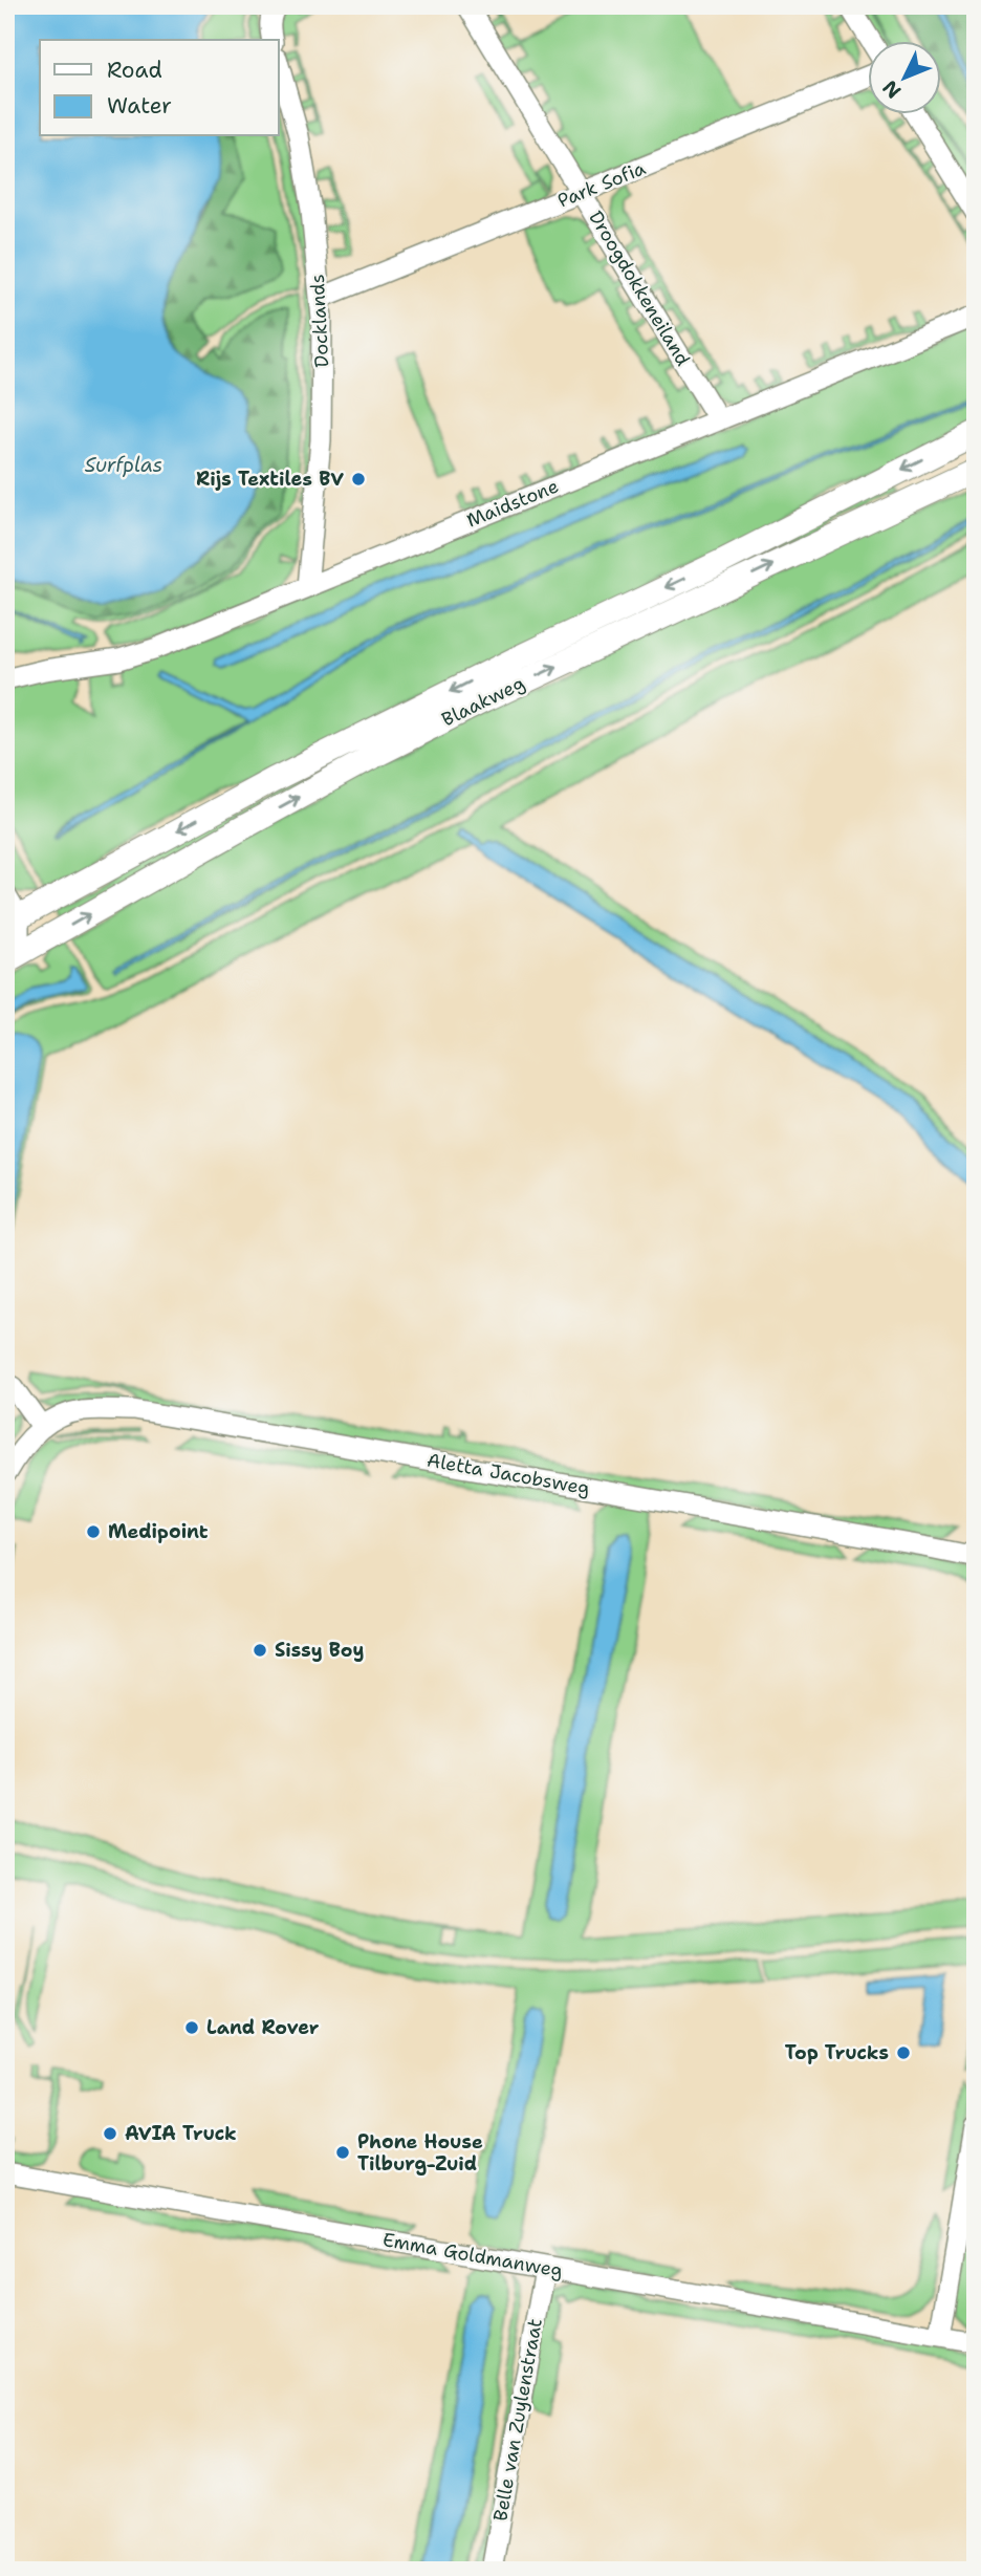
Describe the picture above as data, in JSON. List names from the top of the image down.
{
  "streets": {
    "main road": ["Blaakweg"],
    "street": [
      "Park Sofia",
      "Droogdokkeneiland",
      "Docklands",
      "Maidstone",
      "Aletta Jacobsweg",
      "Emma Goldmanweg",
      "Belle van Zuylenstraat"
    ]
  },
  "crossings": [
    ["Park Sofia", "Droogdokkeneiland"],
    ["Park Sofia", "Docklands"],
    ["Droogdokkeneiland", "Maidstone"],
    ["Docklands", "Maidstone"],
    ["Emma Goldmanweg", "Belle van Zuylenstraat"]
  ],
  "water": ["Surfplas"],
  "places": [
    "Rijs Textiles BV",
    "Medipoint",
    "Sissy Boy",
    "Land Rover",
    "Top Trucks",
    "AVIA Truck",
    "Phone House Tilburg-Zuid"
  ],
  "legend": ["Road", "Water"],
  "north": "bottom left"
}
